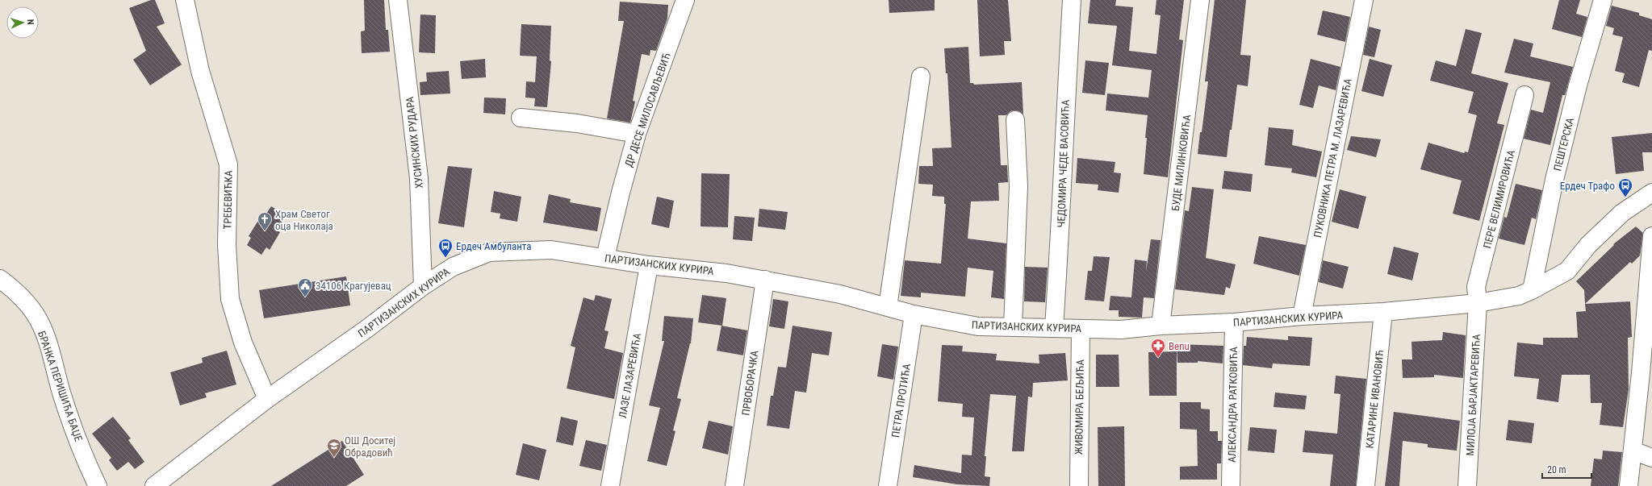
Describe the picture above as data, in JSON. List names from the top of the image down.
{
  "streets": {
    "street": [
      "ДР ДЕСЕ МИЛОСАВЉЕВИЋ",
      "ХУСИНСКИХ РУДАРА",
      "ПЕШТЕРСКА",
      "ПУКОВНИКА ПЕТРА М. ЛАЗАРЕВИЋА",
      "БУДЕ МИЛИНКОВИЋА",
      "ЧЕДОМИРА ЧЕДЕ ВАСОВИЋА",
      "ПЕРЕ ВЕЛИМИРОВИЋА",
      "ТРЕБЕВИЋКА",
      "ПАРТИЗАНСКИХ КУРИРА",
      "ЛАЗЕ ЛАЗАРЕВИЋА",
      "ПРВОБОРАЧКА",
      "БРАНКА ПЕРИШИЋА БАЏЕ",
      "МИЛОЈА БАРЈАКТАРЕВИЋА",
      "КАТАРИНЕ ИВАНОВИЋ",
      "ПЕТРА ПРОТИЋА",
      "АЛЕКСАНДРА РАТКОВИЋА",
      "ЖИВОМИРА БЕЉИЋА"
    ]
  },
  "crossings": [
    ["ДР ДЕСЕ МИЛОСАВЉЕВИЋ", "ПАРТИЗАНСКИХ КУРИРА"],
    ["ХУСИНСКИХ РУДАРА", "ПАРТИЗАНСКИХ КУРИРА"],
    ["ПЕШТЕРСКА", "ПАРТИЗАНСКИХ КУРИРА"],
    ["ПУКОВНИКА ПЕТРА М. ЛАЗАРЕВИЋА", "ПАРТИЗАНСКИХ КУРИРА"],
    ["БУДЕ МИЛИНКОВИЋА", "ПАРТИЗАНСКИХ КУРИРА"],
    ["ЧЕДОМИРА ЧЕДЕ ВАСОВИЋА", "ПАРТИЗАНСКИХ КУРИРА"],
    ["ПЕРЕ ВЕЛИМИРОВИЋА", "ПАРТИЗАНСКИХ КУРИРА"],
    ["ПЕРЕ ВЕЛИМИРОВИЋА", "МИЛОЈА БАРЈАКТАРЕВИЋА"],
    ["ТРЕБЕВИЋКА", "ПАРТИЗАНСКИХ КУРИРА"],
    ["ПАРТИЗАНСКИХ КУРИРА", "ЛАЗЕ ЛАЗАРЕВИЋА"],
    ["ПАРТИЗАНСКИХ КУРИРА", "ПРВОБОРАЧКА"],
    ["ПАРТИЗАНСКИХ КУРИРА", "МИЛОЈА БАРЈАКТАРЕВИЋА"],
    ["ПАРТИЗАНСКИХ КУРИРА", "КАТАРИНЕ ИВАНОВИЋ"],
    ["ПАРТИЗАНСКИХ КУРИРА", "ПЕТРА ПРОТИЋА"],
    ["ПАРТИЗАНСКИХ КУРИРА", "АЛЕКСАНДРА РАТКОВИЋА"],
    ["ПАРТИЗАНСКИХ КУРИРА", "ЖИВОМИРА БЕЉИЋА"]
  ],
  "places": {
    "bus stop": ["Ердеч Трафо", "Ердеч Амбуланта"],
    "church": ["Храм Светог оца Николаја"],
    "public building": ["34106 Крагујевац"],
    "pharmacy": ["Benu"],
    "school or university": ["ОШ Доситеј Обрадовић"]
  },
  "scale_bar": "20 m",
  "north": "right"
}
